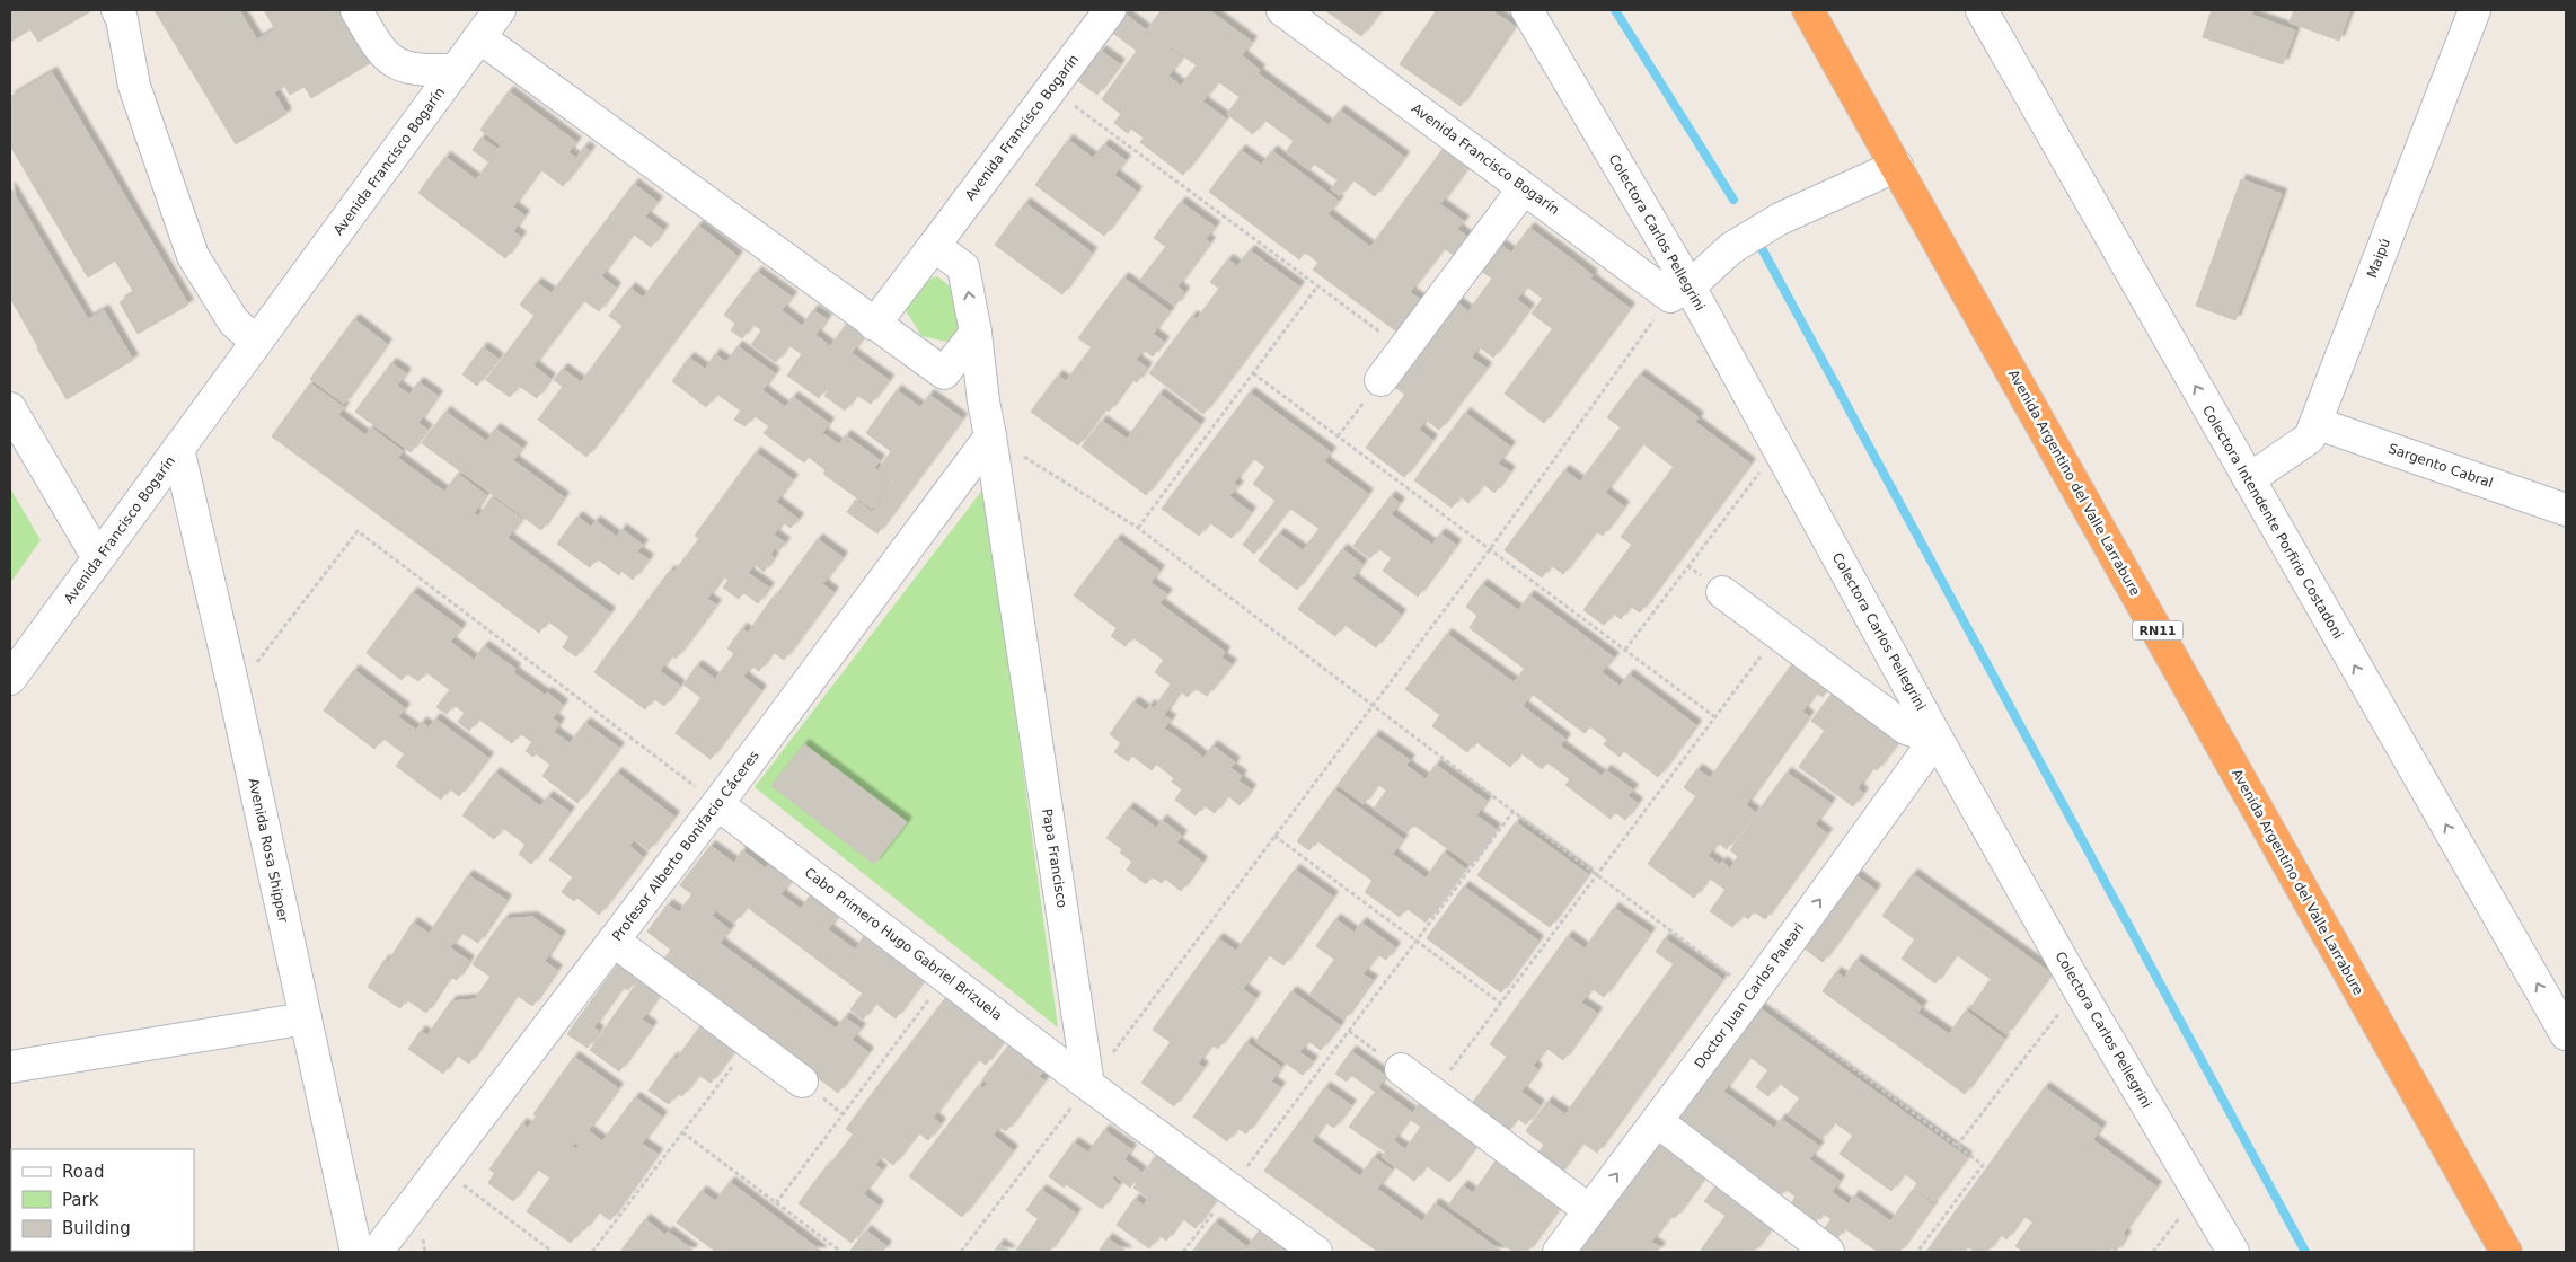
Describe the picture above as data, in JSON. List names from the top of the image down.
{
  "streets": {
    "highway": ["Avenida Argentino del Valle Larrabure", "RN11"],
    "street": [
      "Avenida Francisco Bogarín",
      "Colectora Carlos Pellegrini",
      "Maipú",
      "Sargento Cabral",
      "Colectora Intendente Porfirio Costadoni",
      "Profesor Alberto Bonifacio Cáceres",
      "Avenida Rosa Shipper",
      "Papa Francisco",
      "Cabo Primero Hugo Gabriel Brizuela",
      "Doctor Juan Carlos Paleari"
    ]
  },
  "crossings": [
    ["Avenida Francisco Bogarín", "Colectora Carlos Pellegrini"],
    ["Avenida Francisco Bogarín", "Avenida Rosa Shipper"],
    ["Avenida Francisco Bogarín", "Papa Francisco"],
    ["Colectora Carlos Pellegrini", "Doctor Juan Carlos Paleari"],
    ["Maipú", "Sargento Cabral"],
    ["Maipú", "Colectora Intendente Porfirio Costadoni"],
    ["Profesor Alberto Bonifacio Cáceres", "Papa Francisco"],
    ["Profesor Alberto Bonifacio Cáceres", "Cabo Primero Hugo Gabriel Brizuela"],
    ["Papa Francisco", "Cabo Primero Hugo Gabriel Brizuela"]
  ],
  "one_way": ["Colectora Intendente Porfirio Costadoni", "Doctor Juan Carlos Paleari"],
  "legend": ["Road", "Park", "Building"]
}
